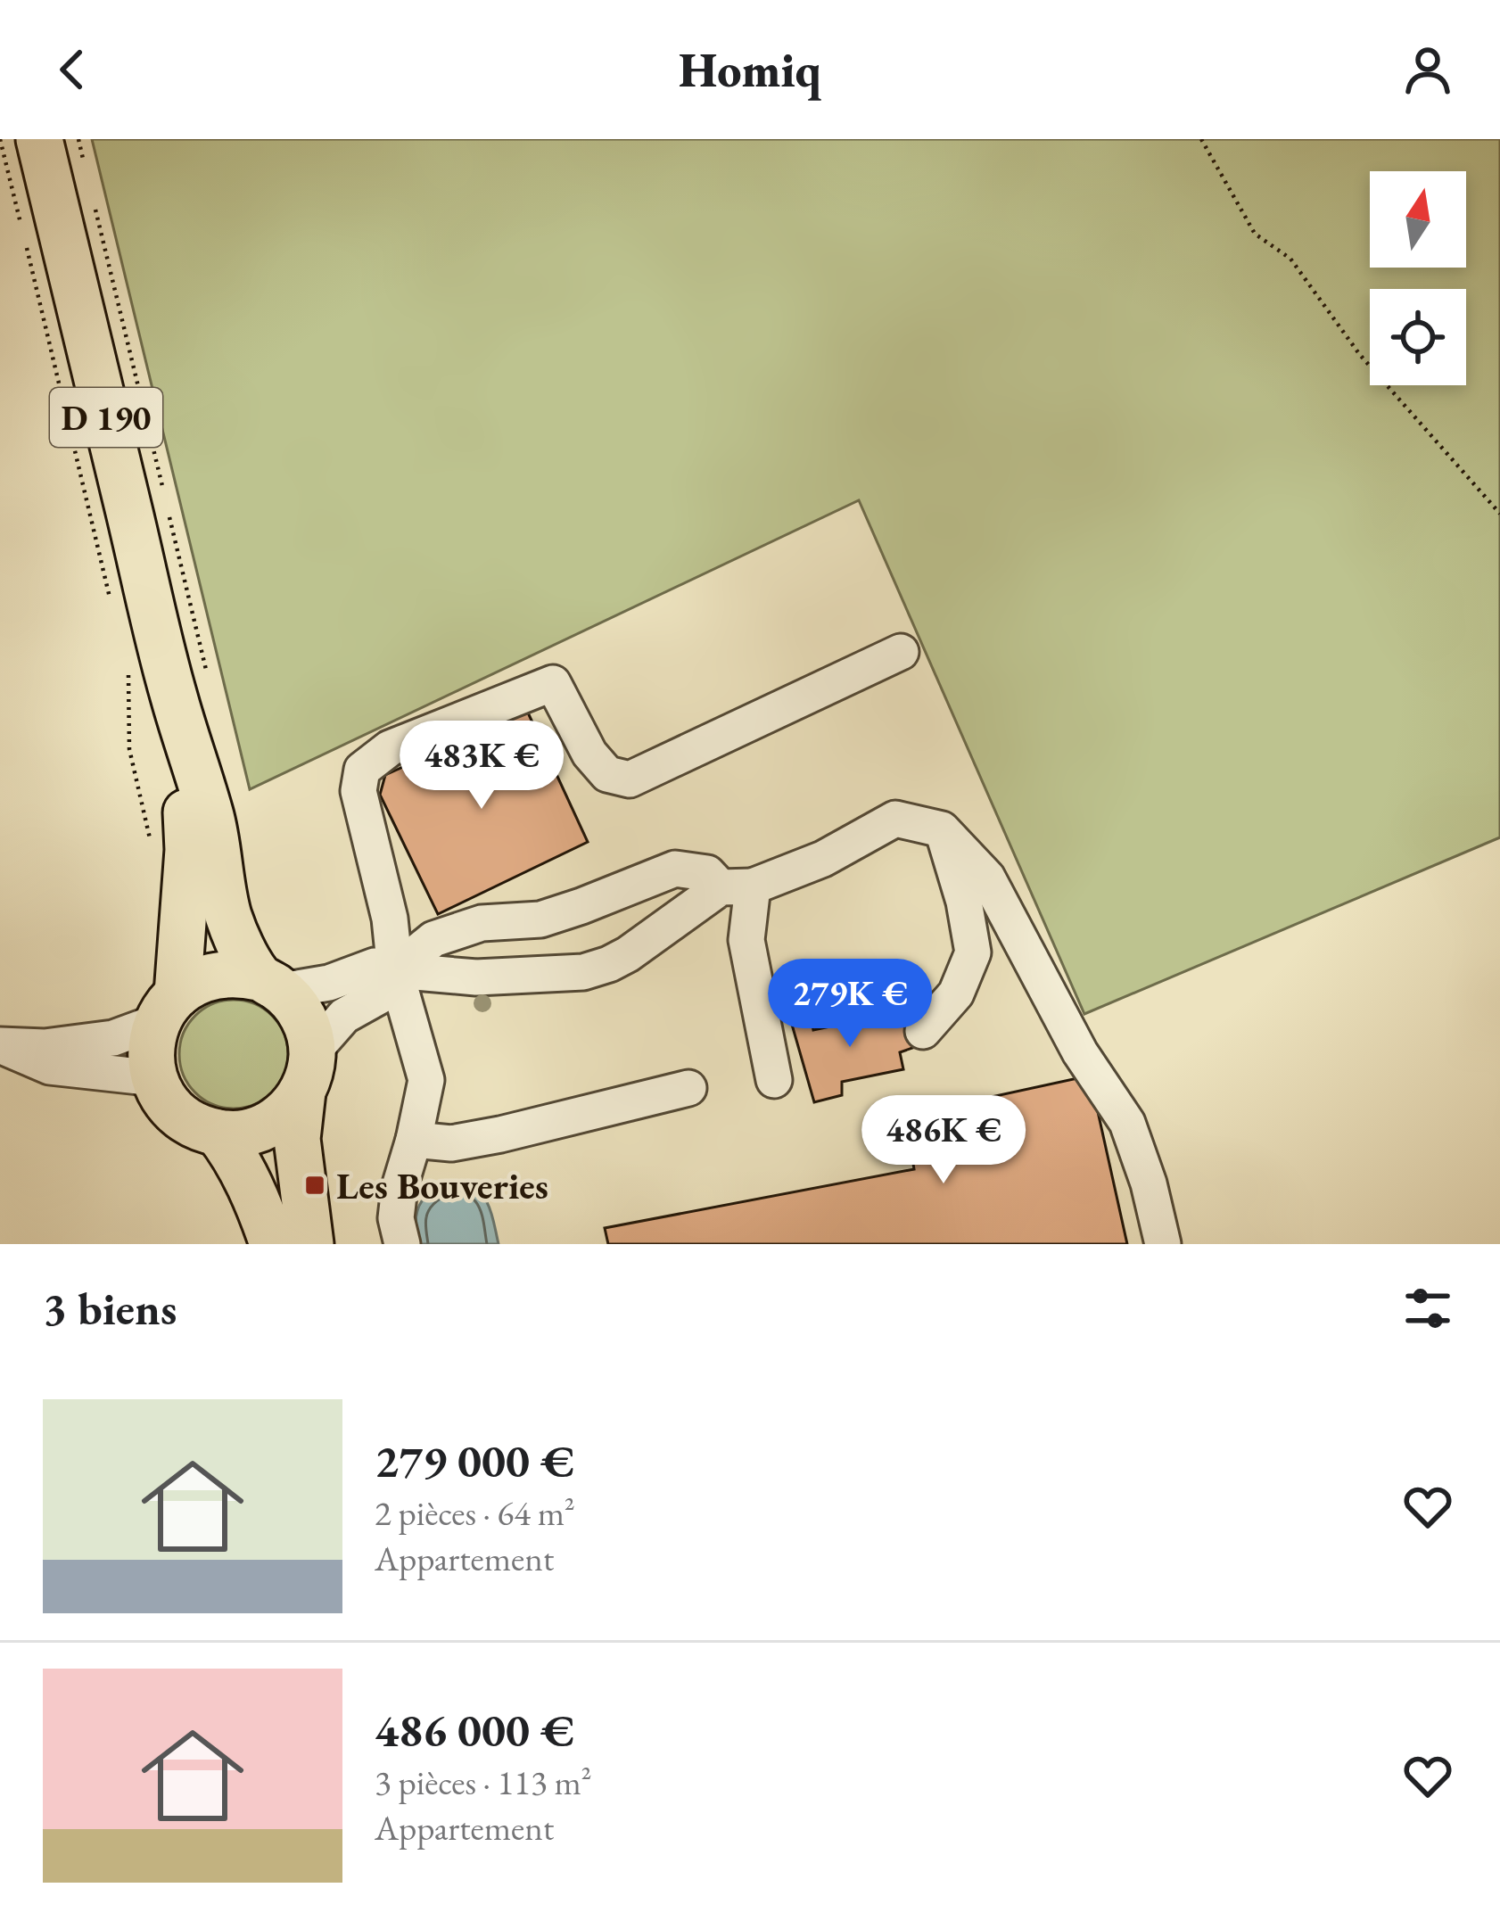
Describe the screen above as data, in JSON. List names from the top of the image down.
{
  "streets": {
    "main road": ["D 190"]
  },
  "places": {
    "transit": ["Les Bouveries"]
  },
  "north": "top",
  "page": {
    "header": "Homiq",
    "price": ["483K €", "279K €", "486K €"],
    "heading": "3 biens",
    "list": [
      {
        "name": "279 000 €",
        "note": "2 pièces · 64 m² · Appartement"
      },
      {
        "name": "486 000 €",
        "note": "3 pièces · 113 m² · Appartement"
      }
    ]
  }
}
